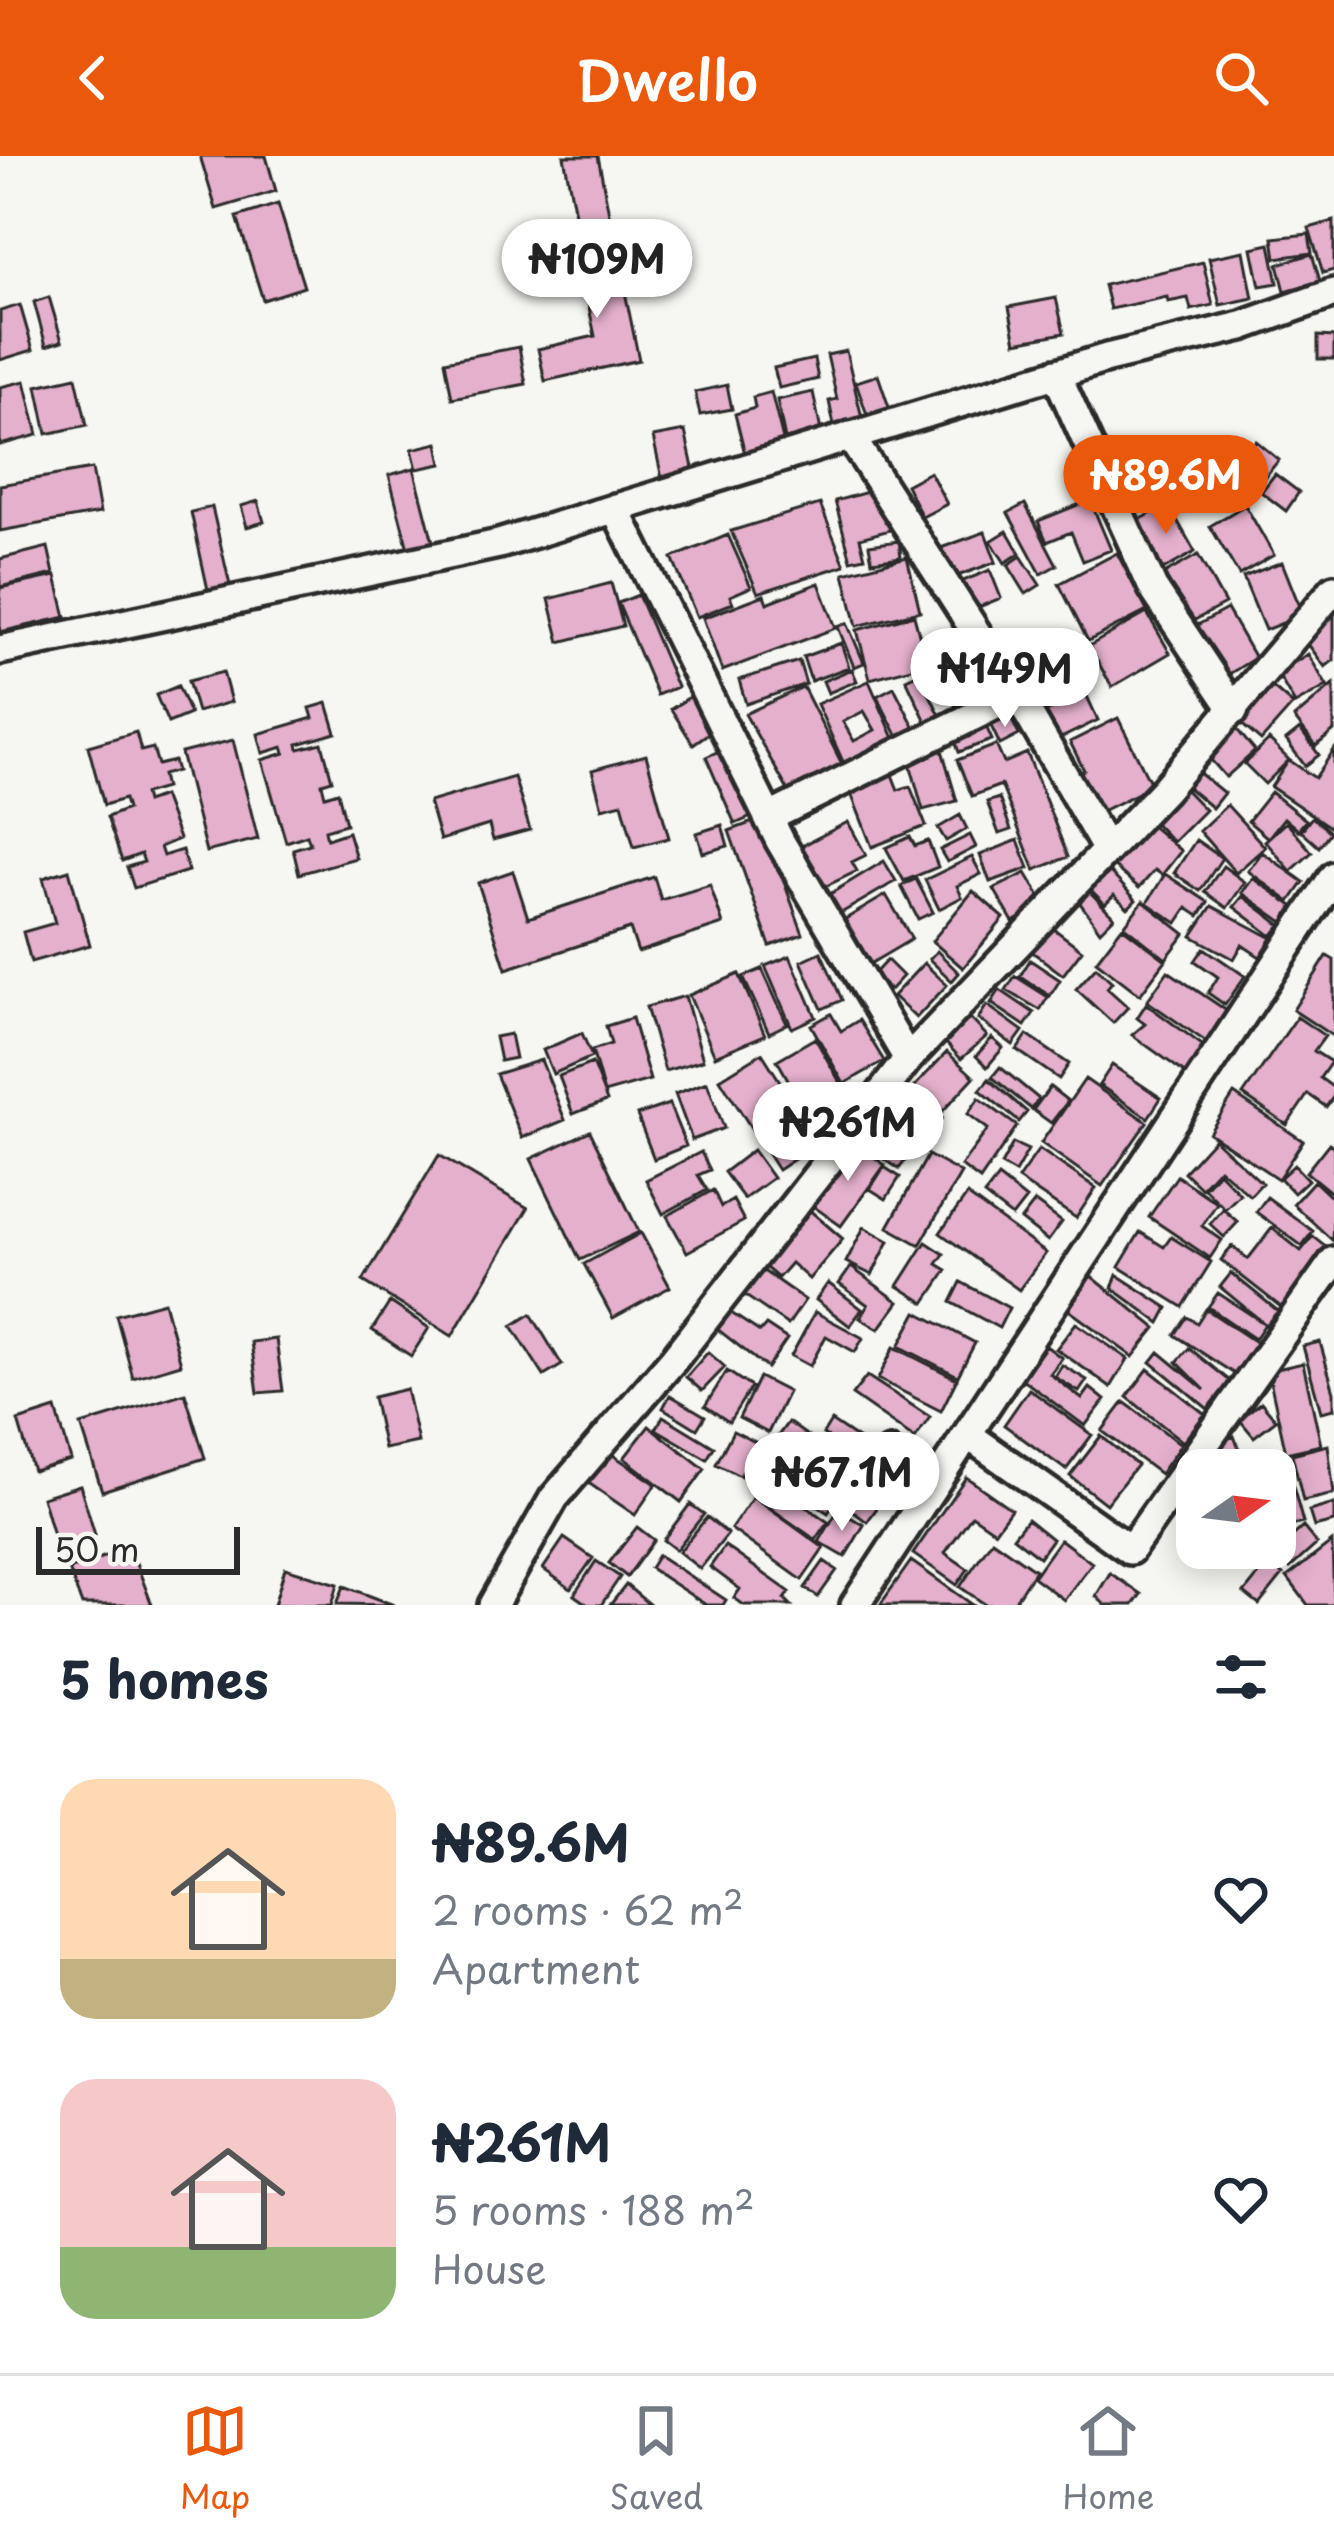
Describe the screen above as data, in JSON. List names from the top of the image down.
{
  "scale_bar": "50 m",
  "north": "right",
  "page": {
    "header": "Dwello",
    "price": [
      "₦109M",
      "₦89.6M",
      "₦149M",
      "₦261M",
      "₦67.1M"
    ],
    "scale": "50 m",
    "heading": "5 homes",
    "list": [
      {
        "name": "₦89.6M",
        "note": "2 rooms · 62 m² · Apartment"
      },
      {
        "name": "₦261M",
        "note": "5 rooms · 188 m² · House"
      }
    ],
    "tabs": ["Map", "Saved", "Home"]
  }
}
